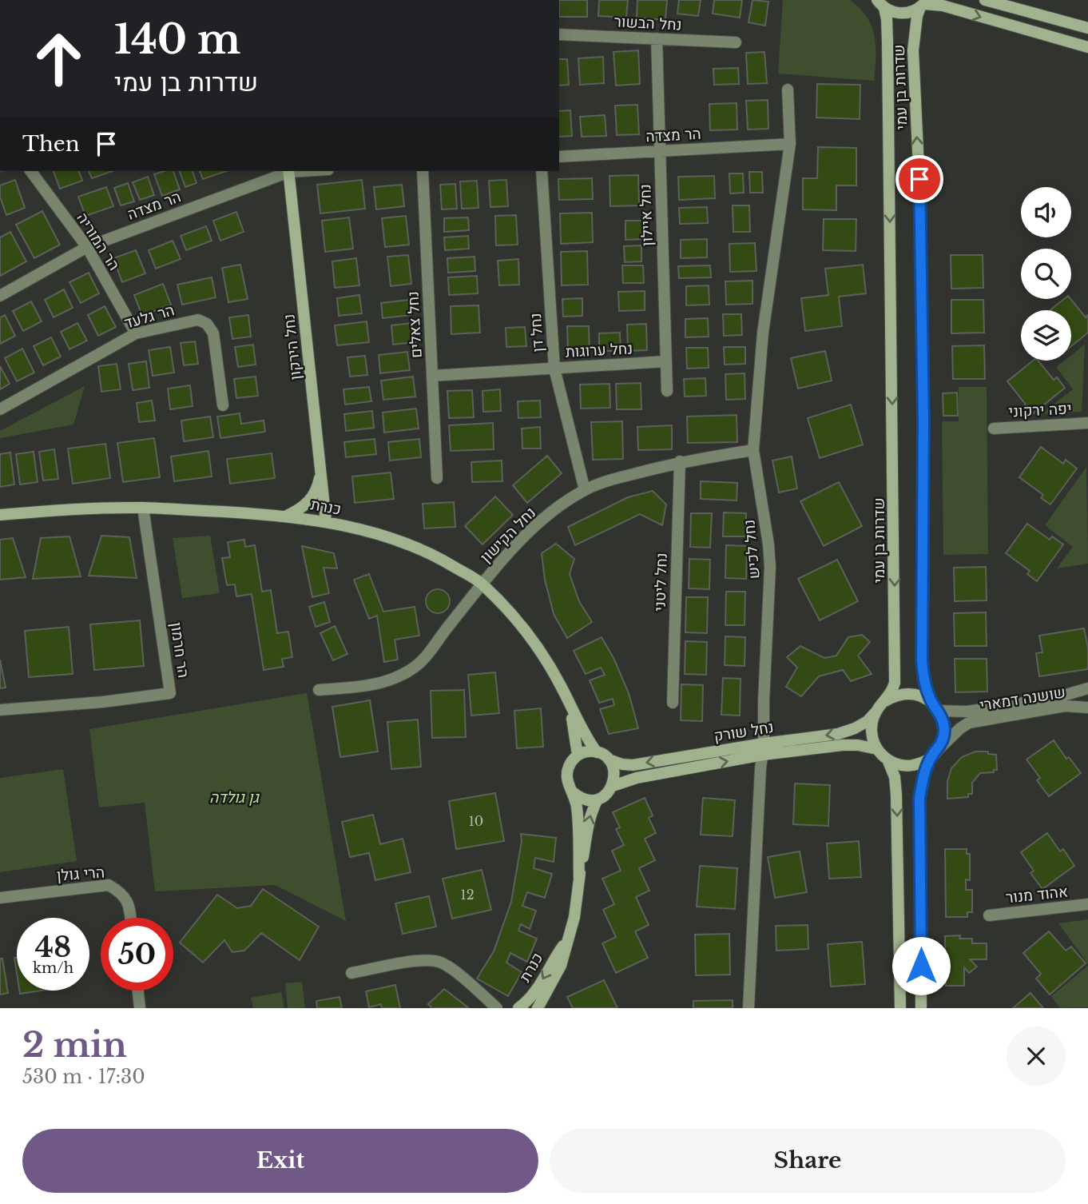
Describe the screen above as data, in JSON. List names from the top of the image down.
{
  "streets": {
    "main road": [
      "שדרות בן עמי",
      "נחל הירקון",
      "כנרת",
      "נחל שורק"
    ],
    "street": [
      "נחל הבשור",
      "הר מצדה",
      "נחל איילון",
      "הר המוריה",
      "הר גלעד",
      "נחל צאלים",
      "נחל דן",
      "נחל ערוגות",
      "יפה ירקוני",
      "נחל הקישון",
      "נחל לכיש",
      "נחל ליטני",
      "הר חרמון",
      "שושנה דמארי",
      "הרי גולן",
      "אהוד מנור"
    ]
  },
  "crossings": [
    ["נחל הבשור", "נחל איילון"],
    ["שדרות בן עמי", "שושנה דמארי"],
    ["שדרות בן עמי", "נחל שורק"],
    ["הר מצדה", "נחל איילון"],
    ["הר מצדה", "הר המוריה"],
    ["הר מצדה", "נחל לכיש"],
    ["נחל איילון", "נחל ערוגות"],
    ["הר המוריה", "הר גלעד"],
    ["נחל צאלים", "נחל ערוגות"],
    ["נחל דן", "נחל ערוגות"],
    ["נחל דן", "נחל הקישון"],
    ["נחל הירקון", "כנרת"],
    ["כנרת", "נחל הקישון"],
    ["כנרת", "הר חרמון"],
    ["כנרת", "נחל שורק"],
    ["נחל הקישון", "נחל לכיש"],
    ["נחל הקישון", "נחל ליטני"],
    ["נחל לכיש", "נחל שורק"],
    ["שושנה דמארי", "נחל שורק"]
  ],
  "parks": ["גן גולדה"],
  "house_numbers": ["10", "12"],
  "page": {
    "turn": ["140 m", "שדרות בן עמי"],
    "then": "Then",
    "speed": "48 km/h",
    "limit": "50",
    "heading": ["2 min", "530 m · 17:30"],
    "buttons": ["Exit", "Share"]
  }
}
